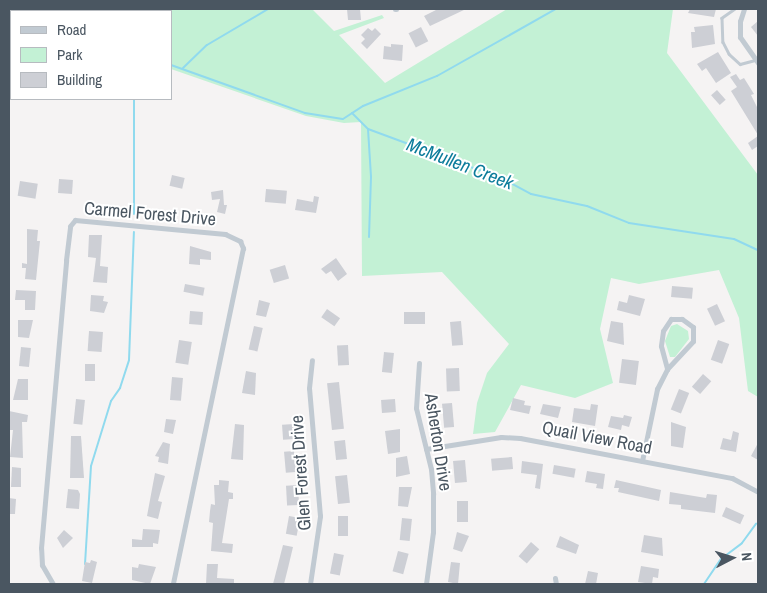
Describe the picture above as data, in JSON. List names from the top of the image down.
{
  "streets": {
    "street": [
      "Carmel Forest Drive",
      "Quail View Road",
      "Asherton Drive",
      "Glen Forest Drive"
    ]
  },
  "crossings": [
    ["Quail View Road", "Asherton Drive"]
  ],
  "water": ["McMullen Creek"],
  "legend": ["Road", "Park", "Building"],
  "north": "right"
}
